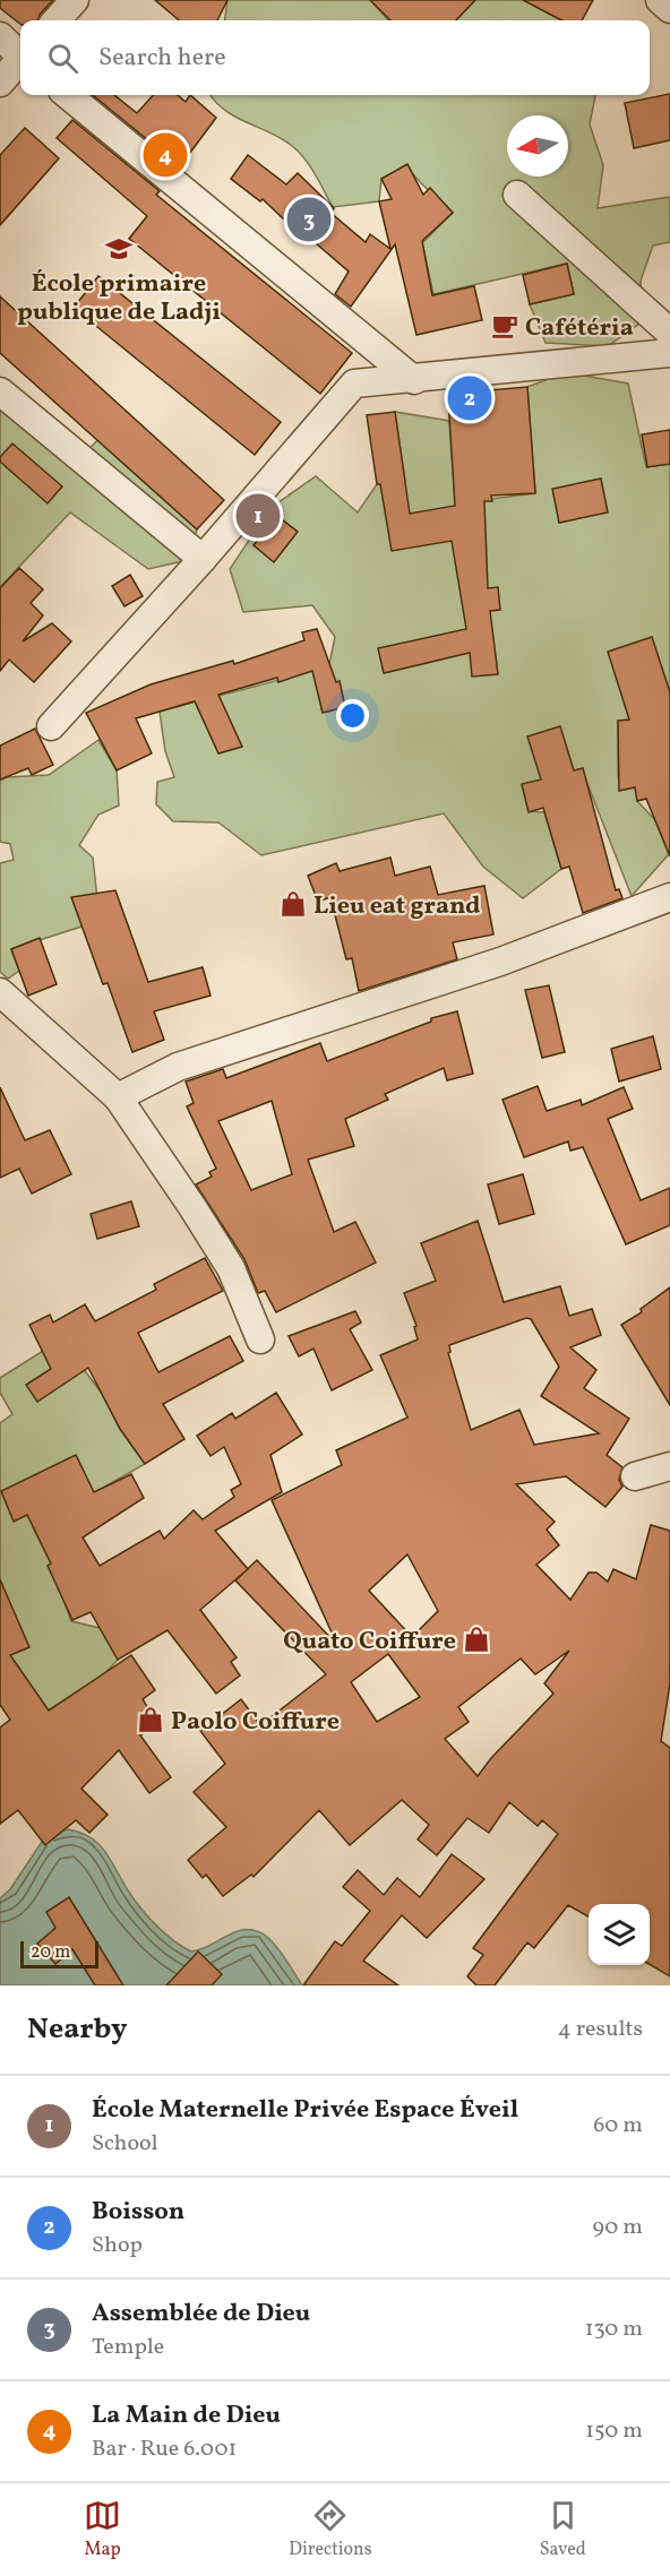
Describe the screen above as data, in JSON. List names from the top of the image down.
{
  "places": {
    "school or university": ["École primaire publique de Ladji"],
    "cafe": ["Cafétéria"],
    "shop": ["Lieu eat grand", "Quato Coiffure", "Paolo Coiffure"]
  },
  "scale_bar": "20 m",
  "north": "left",
  "page": {
    "search": "Search here",
    "pins": [
      "4",
      "3",
      "2",
      "1"
    ],
    "scale": "20 m",
    "heading": ["Nearby", "4 results"],
    "list": [
      {
        "mark": "1",
        "name": "École Maternelle Privée Espace Éveil",
        "note": "School",
        "value": "60 m"
      },
      {
        "mark": "2",
        "name": "Boisson",
        "note": "Shop",
        "value": "90 m"
      },
      {
        "mark": "3",
        "name": "Assemblée de Dieu",
        "note": "Temple",
        "value": "130 m"
      },
      {
        "mark": "4",
        "name": "La Main de Dieu",
        "note": "Bar · Rue 6.001",
        "value": "150 m"
      }
    ],
    "nav": ["Map", "Directions", "Saved"]
  }
}
